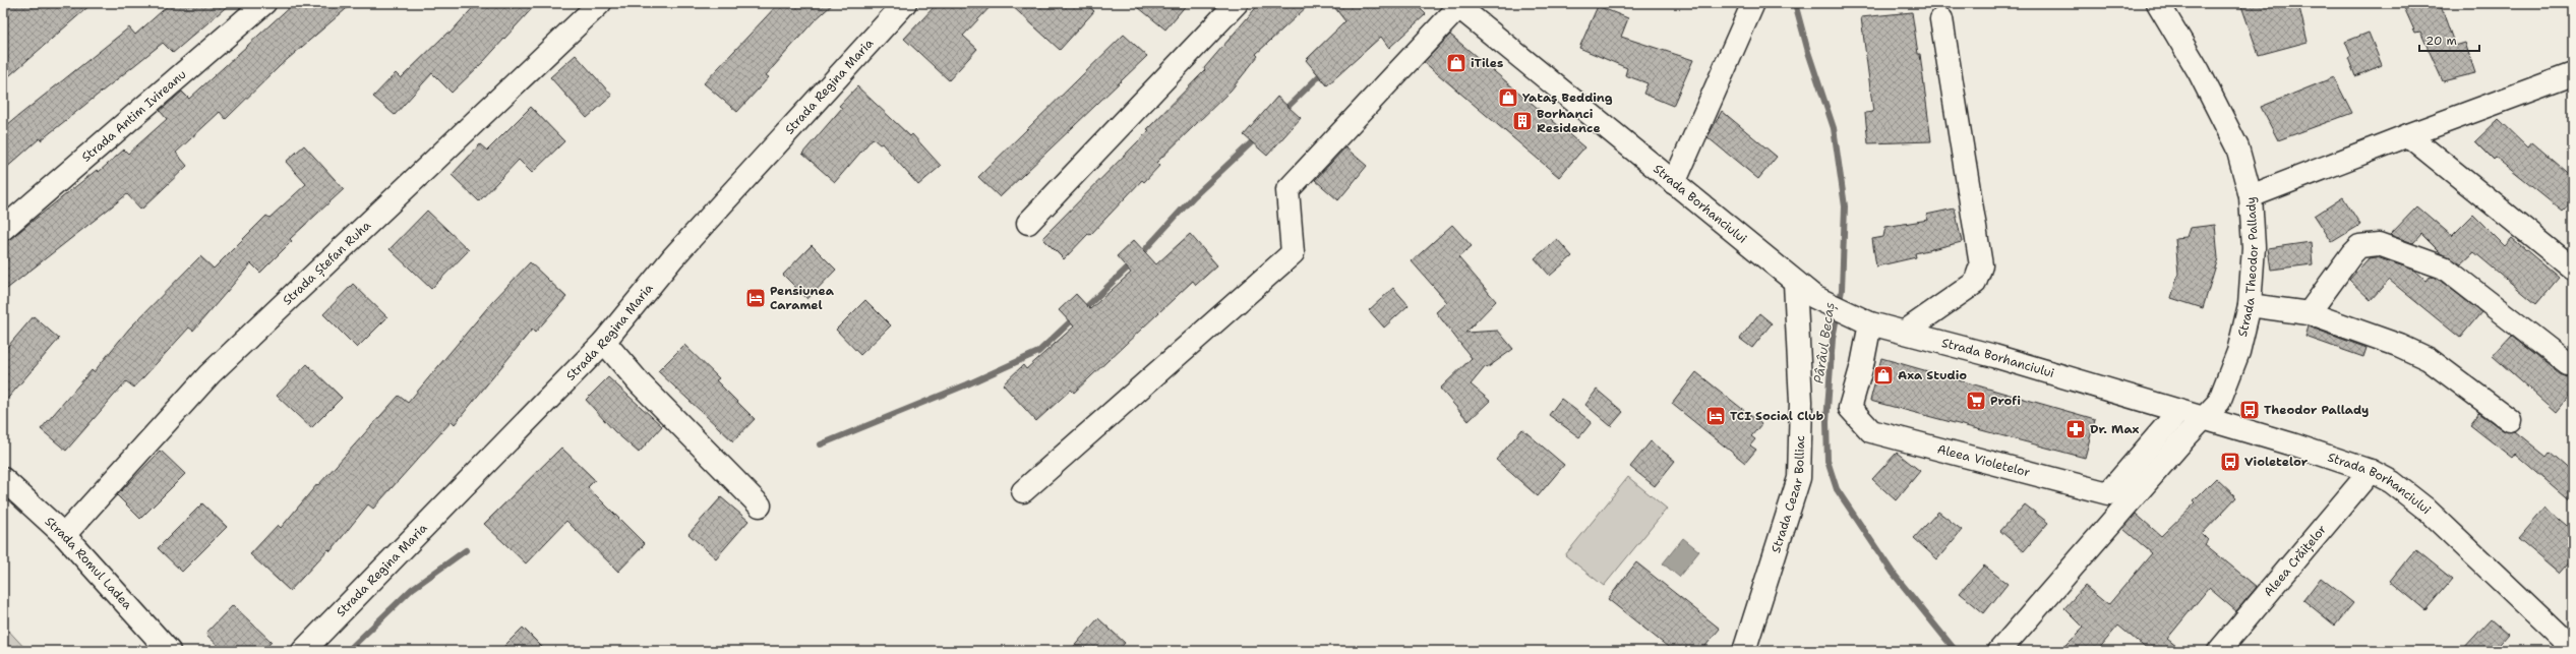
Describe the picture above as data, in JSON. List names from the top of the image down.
{
  "streets": {
    "street": [
      "Strada Regina Maria",
      "Strada Antim Ivireanu",
      "Strada Borhanciului",
      "Strada Ștefan Ruha",
      "Strada Theodor Pallady",
      "Aleea Violetelor",
      "Strada Cezar Bolliac",
      "Aleea Crăițelor",
      "Strada Romul Ladea"
    ]
  },
  "crossings": [
    ["Strada Borhanciului", "Strada Theodor Pallady"],
    ["Strada Borhanciului", "Aleea Violetelor"],
    ["Strada Borhanciului", "Strada Cezar Bolliac"],
    ["Strada Borhanciului", "Aleea Crăițelor"],
    ["Strada Ștefan Ruha", "Strada Romul Ladea"]
  ],
  "water": ["Pârâul Becaș"],
  "places": {
    "shop": ["iTiles", "Yataş Bedding", "Axa Studio"],
    "building": ["Borhanci Residence"],
    "hotel": ["Pensiunea Caramel", "TCI Social Club"],
    "supermarket": ["Profi"],
    "bus stop": ["Theodor Pallady", "Violetelor"],
    "pharmacy": ["Dr. Max"]
  },
  "scale_bar": "20 m"
}
